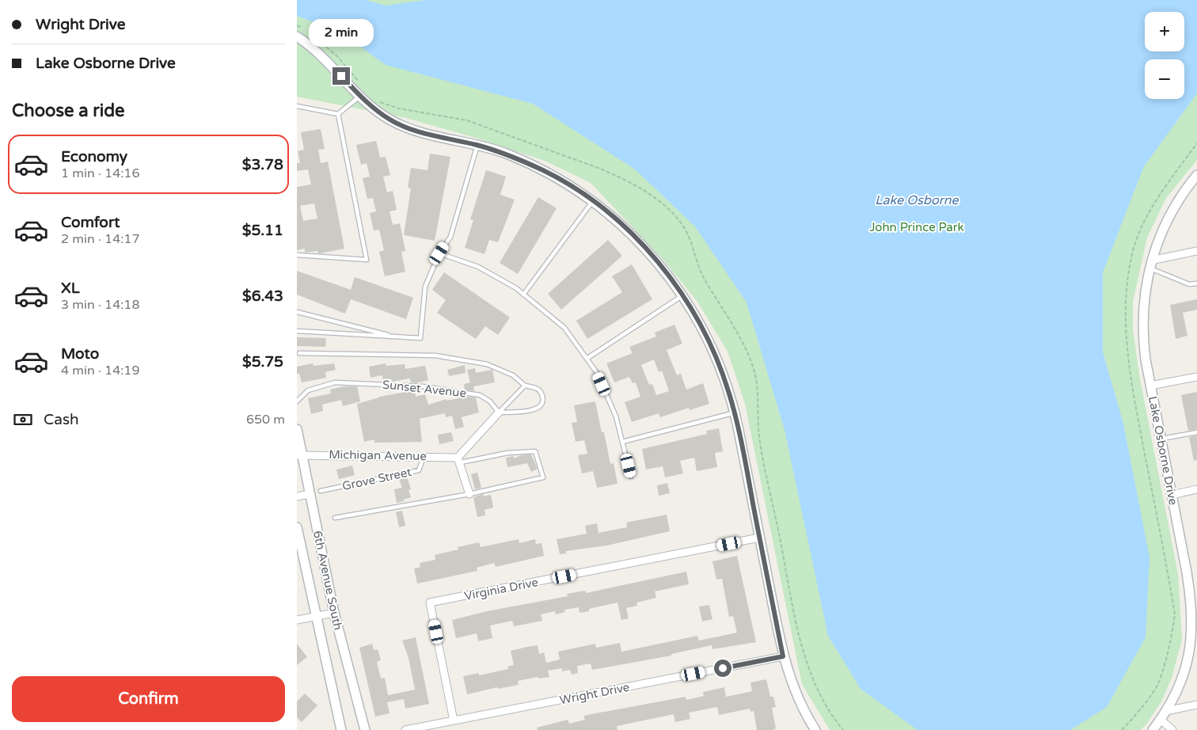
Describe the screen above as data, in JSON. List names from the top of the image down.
{
  "streets": {
    "street": [
      "Lake Osborne Drive",
      "Michigan Avenue",
      "6th Avenue South",
      "Virginia Drive",
      "Wright Drive"
    ],
    "lane": ["Sunset Avenue", "Grove Street"]
  },
  "crossings": [
    ["Michigan Avenue", "Grove Street"],
    ["Michigan Avenue", "6th Avenue South"],
    ["Virginia Drive", "Wright Drive"]
  ],
  "water": ["Lake Osborne"],
  "parks": ["John Prince Park"],
  "page": {
    "banner": ["Wright Drive", "Lake Osborne Drive"],
    "map_buttons": ["+", "−"],
    "bubble": "2 min",
    "heading": "Choose a ride",
    "list": [
      {
        "name": "Economy",
        "note": "1 min · 14:16",
        "value": "$3.78"
      },
      {
        "name": "Comfort",
        "note": "2 min · 14:17",
        "value": "$5.11"
      },
      {
        "name": "XL",
        "note": "3 min · 14:18",
        "value": "$6.43"
      },
      {
        "name": "Moto",
        "note": "4 min · 14:19",
        "value": "$5.75"
      }
    ],
    "pay": ["Cash", "650 m"],
    "buttons": "Confirm"
  }
}
